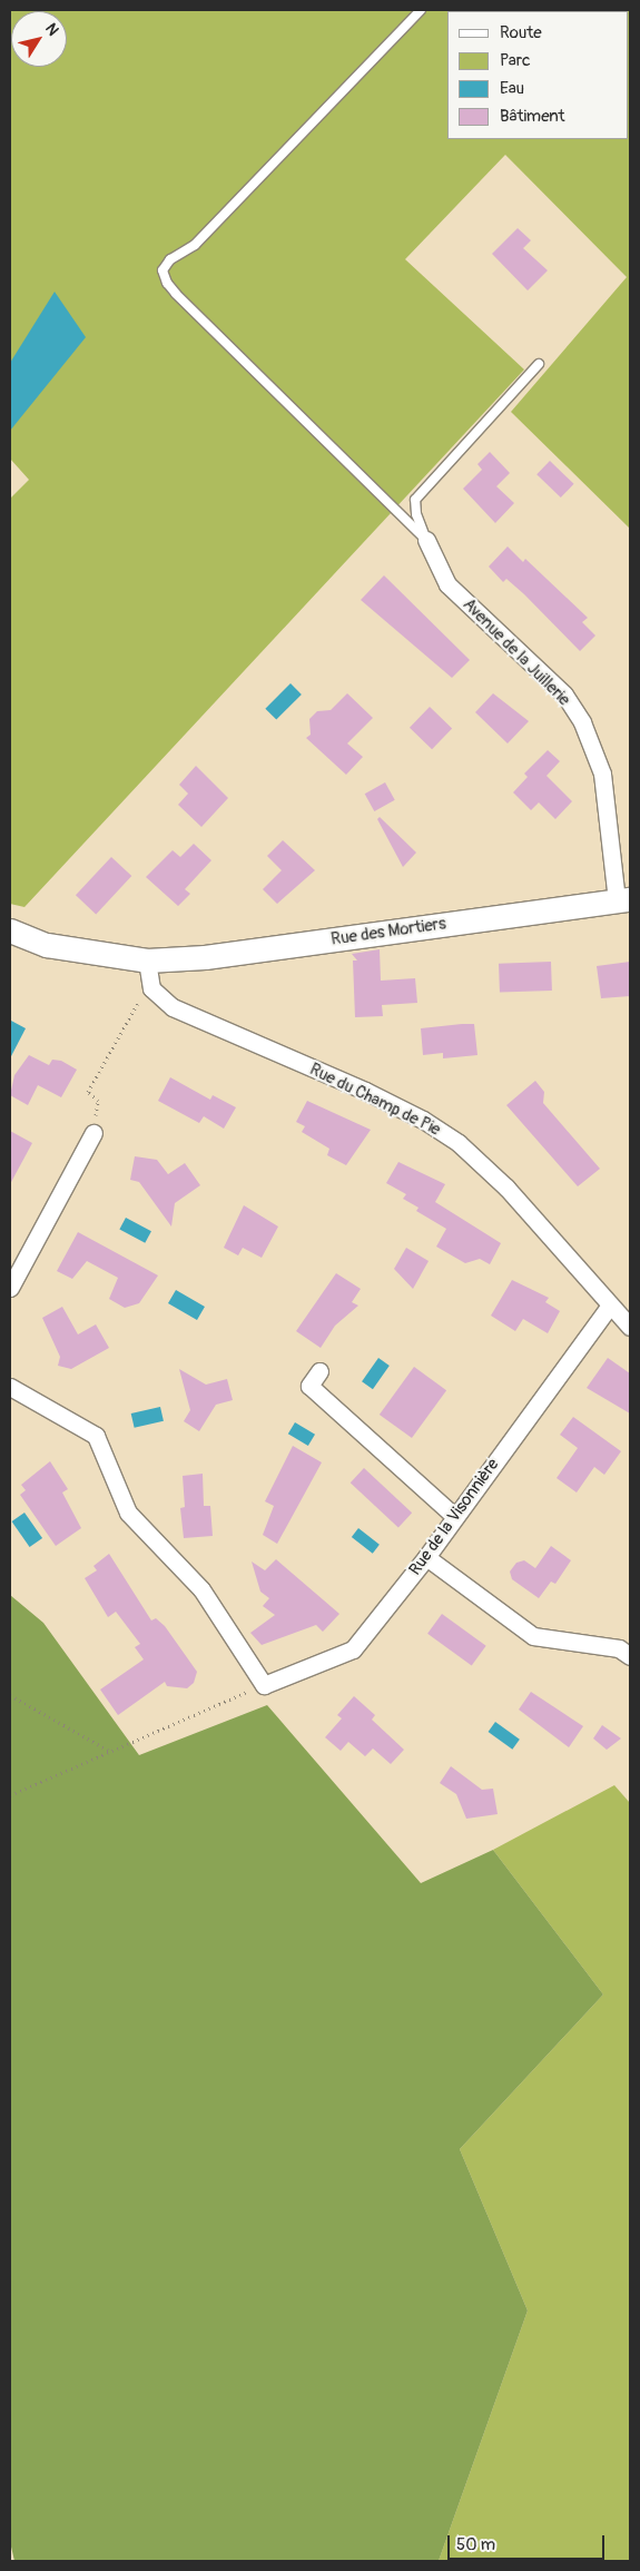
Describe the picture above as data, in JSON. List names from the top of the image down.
{
  "streets": {
    "street": [
      "Avenue de la Juillerie",
      "Rue des Mortiers",
      "Rue du Champ de Pie",
      "Rue de la Visonnière"
    ]
  },
  "crossings": [
    ["Avenue de la Juillerie", "Rue des Mortiers"],
    ["Rue du Champ de Pie", "Rue de la Visonnière"]
  ],
  "legend": [
    "Route",
    "Parc",
    "Eau",
    "Bâtiment"
  ],
  "scale_bar": "50 m",
  "north": "top right"
}
